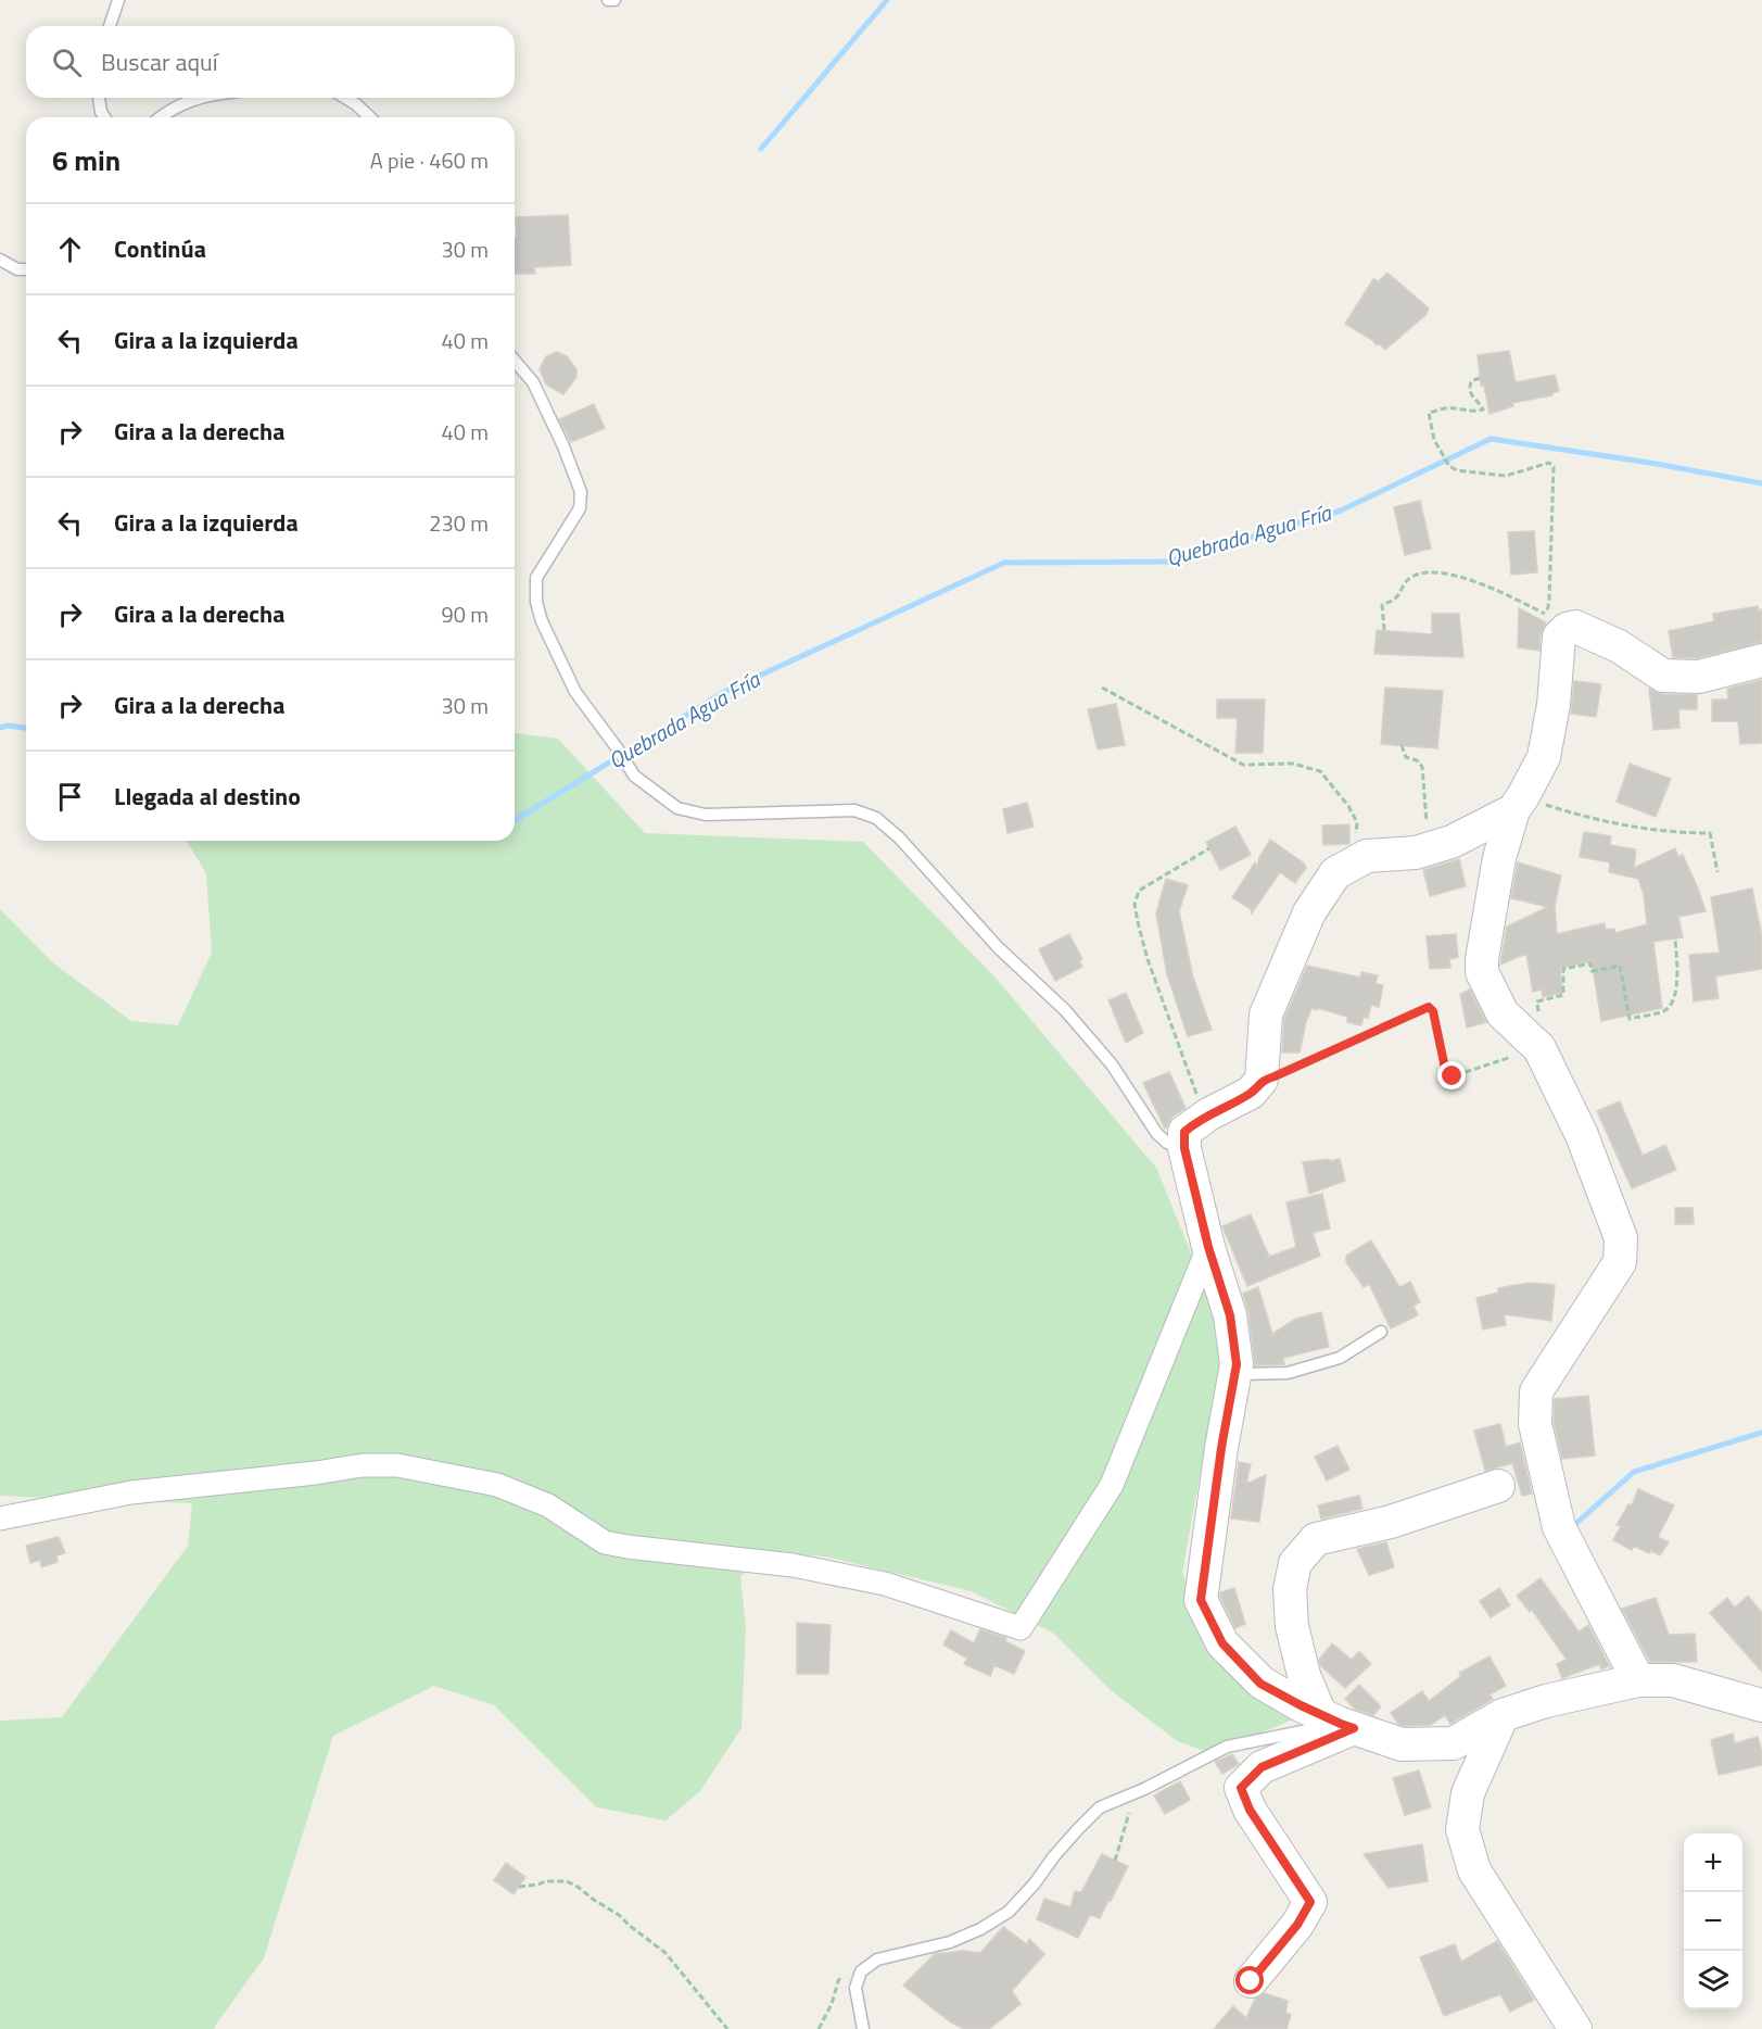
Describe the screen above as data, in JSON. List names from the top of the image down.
{
  "water": ["Quebrada Agua Fría"],
  "page": {
    "search": "Buscar aquí",
    "heading": ["6 min", "A pie · 460 m"],
    "list": [
      ["Continúa", "30 m"],
      ["Gira a la izquierda", "40 m"],
      ["Gira a la derecha", "40 m"],
      ["Gira a la izquierda", "230 m"],
      ["Gira a la derecha", "90 m"],
      ["Gira a la derecha", "30 m"],
      "Llegada al destino"
    ],
    "map_buttons": ["+", "−"]
  }
}
